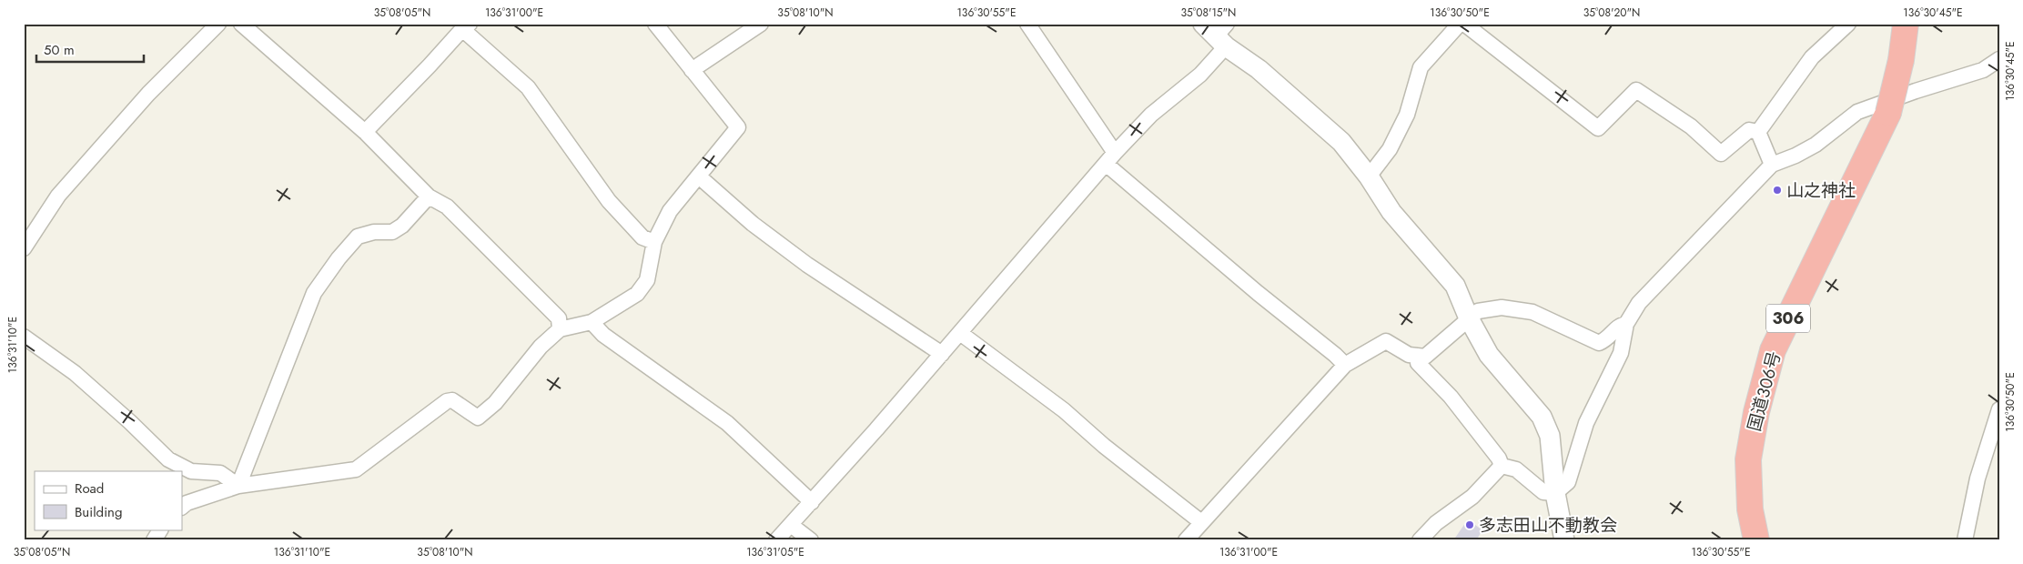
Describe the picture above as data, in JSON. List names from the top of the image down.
{
  "streets": {
    "highway": ["306", "国道306号"]
  },
  "places": ["山之神社", "多志田山不動教会"],
  "legend": ["Road", "Building"],
  "scale_bar": "50 m",
  "coordinates": [
    "35°08'05\"N",
    "136°31'00\"E",
    "35°08'10\"N",
    "136°30'55\"E",
    "35°08'15\"N",
    "136°30'50\"E",
    "35°08'20\"N",
    "136°30'45\"E",
    "136°31'10\"E",
    "136°31'05\"E"
  ]
}
